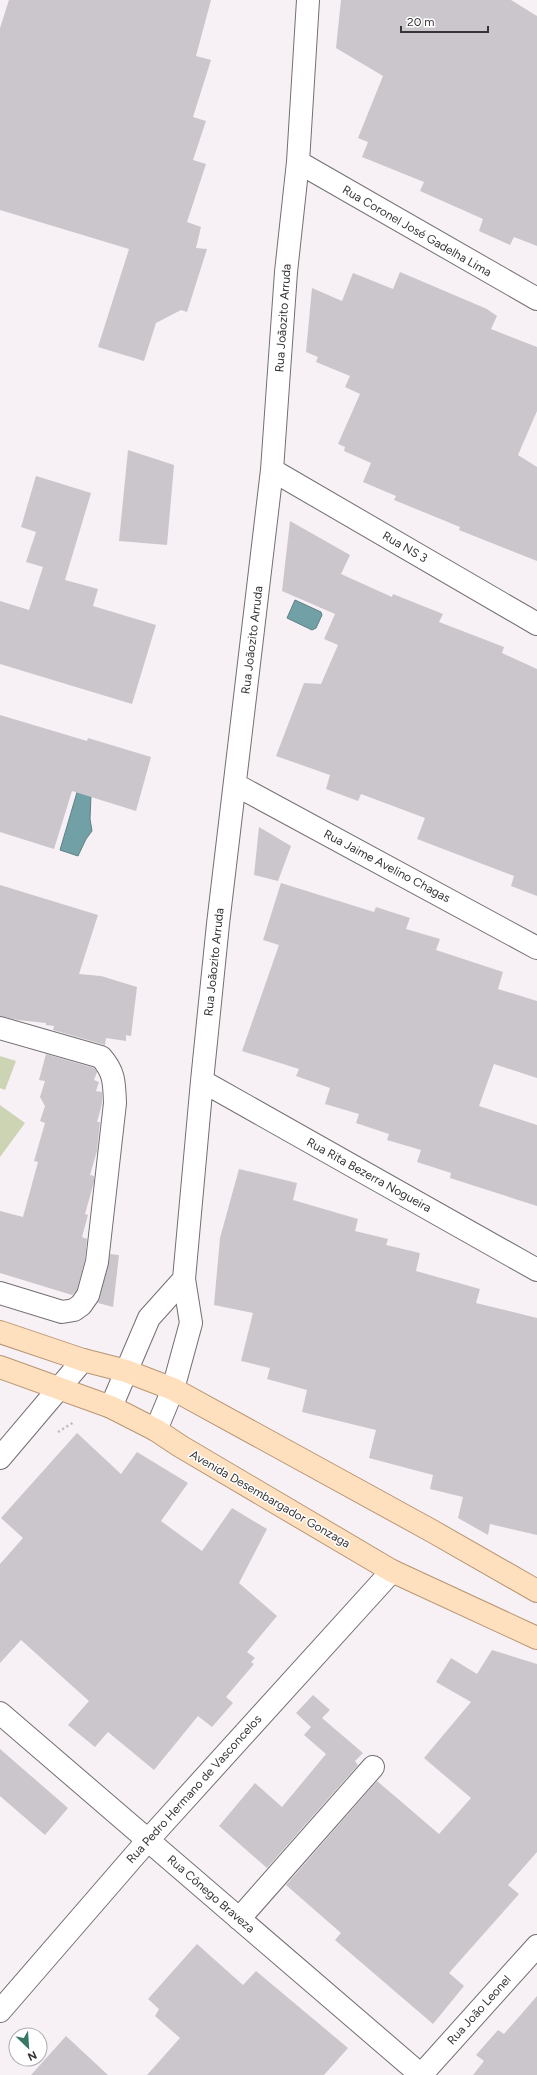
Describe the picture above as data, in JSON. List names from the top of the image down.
{
  "streets": {
    "main road": ["Avenida Desembargador Gonzaga"],
    "street": [
      "Rua Coronel José Gadelha Lima",
      "Rua Joãozito Arruda",
      "Rua NS 3",
      "Rua Jaime Avelino Chagas",
      "Rua Rita Bezerra Nogueira",
      "Rua Pedro Hermano de Vasconcelos",
      "Rua Cônego Braveza",
      "Rua João Leonel"
    ]
  },
  "crossings": [
    ["Rua Coronel José Gadelha Lima", "Rua Joãozito Arruda"],
    ["Rua Joãozito Arruda", "Rua NS 3"],
    ["Rua Joãozito Arruda", "Rua Jaime Avelino Chagas"],
    ["Rua Joãozito Arruda", "Rua Rita Bezerra Nogueira"],
    ["Rua Joãozito Arruda", "Avenida Desembargador Gonzaga"],
    ["Avenida Desembargador Gonzaga", "Rua Pedro Hermano de Vasconcelos"],
    ["Rua Pedro Hermano de Vasconcelos", "Rua Cônego Braveza"],
    ["Rua Cônego Braveza", "Rua João Leonel"]
  ],
  "scale_bar": "20 m",
  "north": "bottom right"
}
